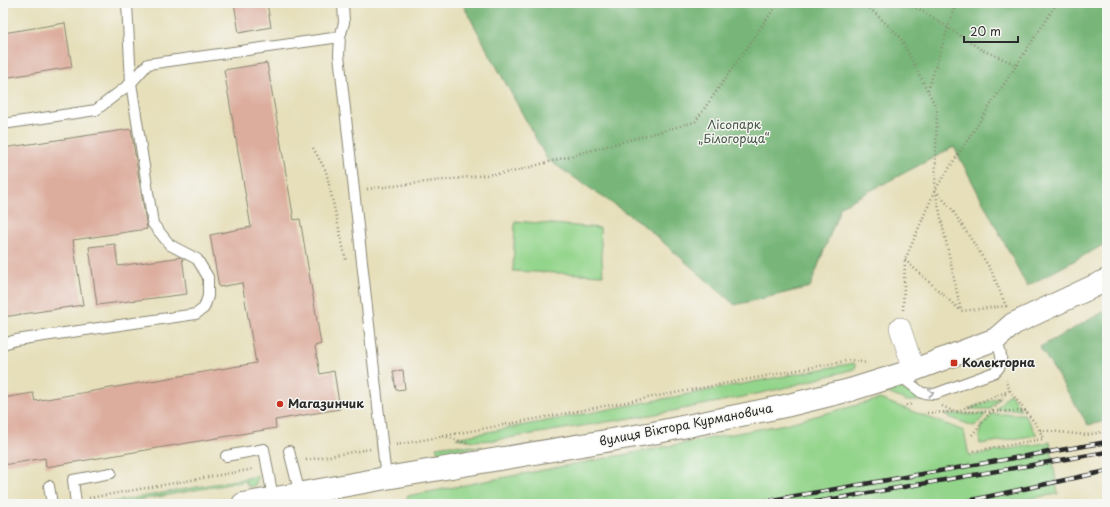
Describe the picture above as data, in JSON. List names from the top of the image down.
{
  "streets": {
    "street": ["вулиця Віктора Курмановича"]
  },
  "parks": ["Лісопарк „Білогорща“"],
  "places": {
    "transit": ["Колекторна"],
    "other": ["Магазинчик"]
  },
  "scale_bar": "20 m"
}
